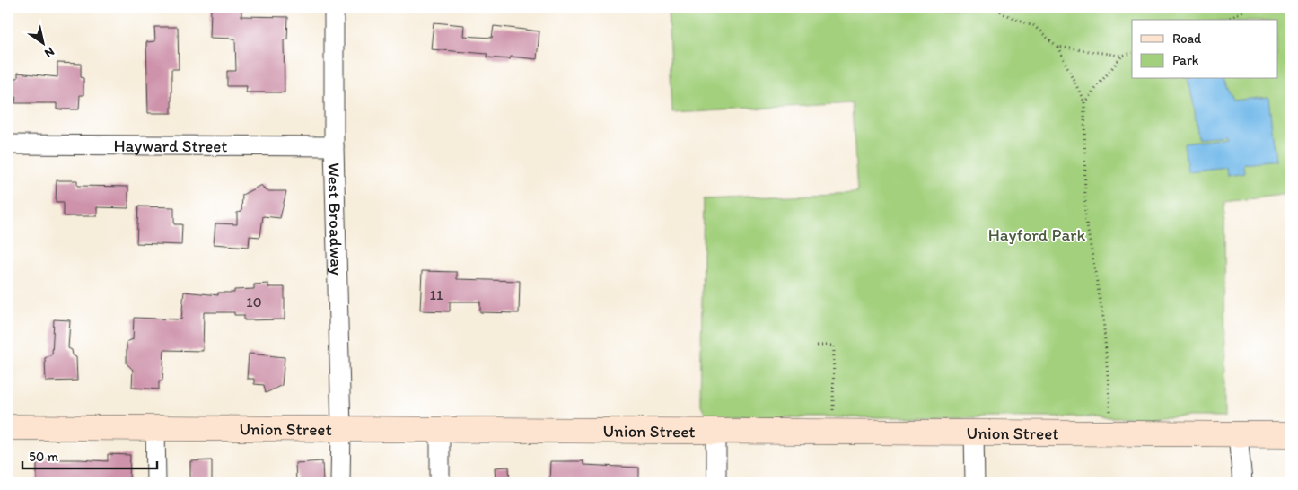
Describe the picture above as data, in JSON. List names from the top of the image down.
{
  "streets": {
    "main road": ["Union Street"],
    "street": ["Hayward Street", "West Broadway"]
  },
  "crossings": [
    ["Hayward Street", "West Broadway"],
    ["West Broadway", "Union Street"]
  ],
  "parks": ["Hayford Park"],
  "house_numbers": ["11", "10"],
  "legend": ["Road", "Park"],
  "scale_bar": "50 m",
  "north": "bottom right"
}
